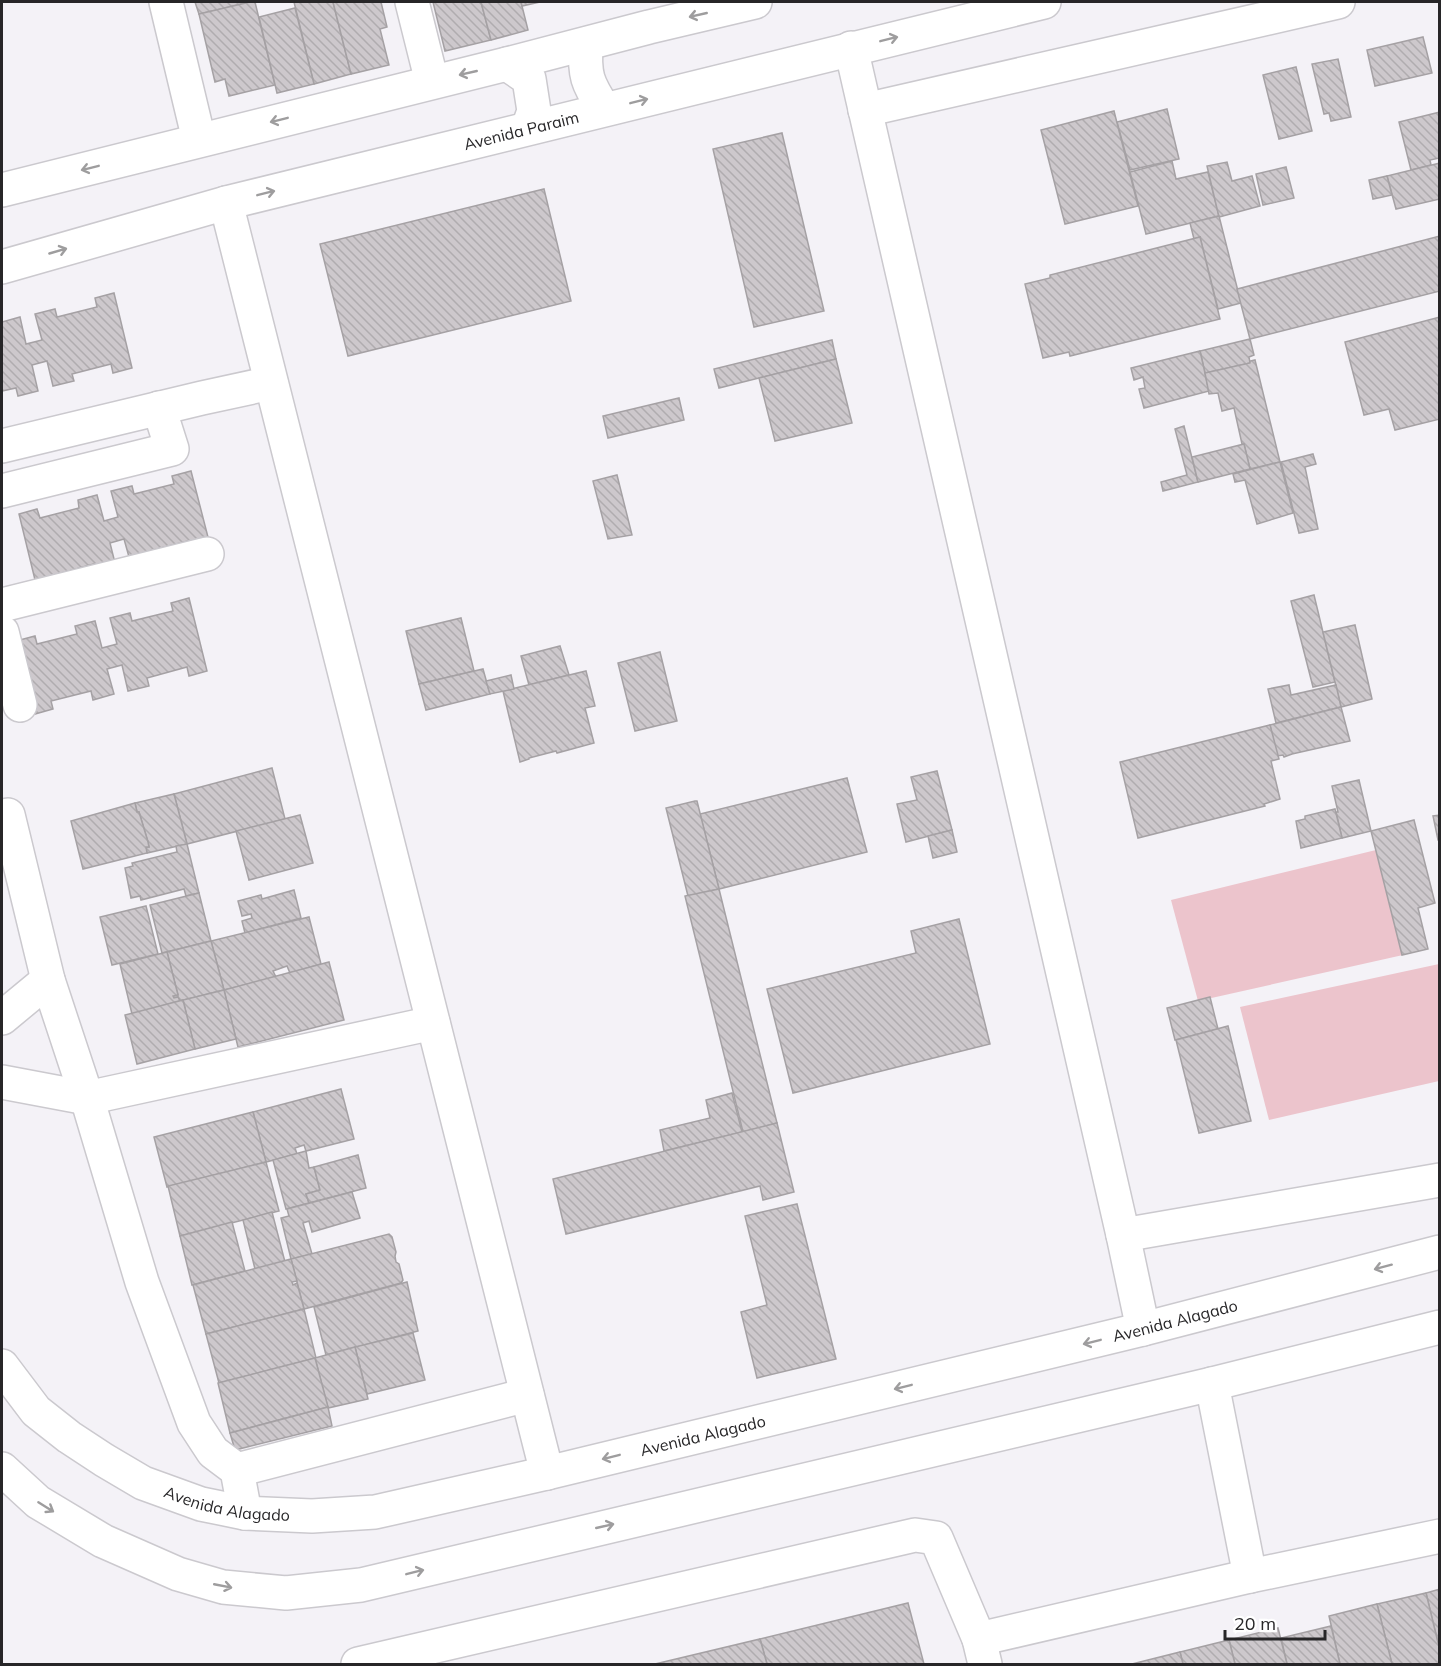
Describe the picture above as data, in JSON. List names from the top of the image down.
{
  "streets": {
    "street": ["Avenida Paraim", "Avenida Alagado"]
  },
  "scale_bar": "20 m"
}
